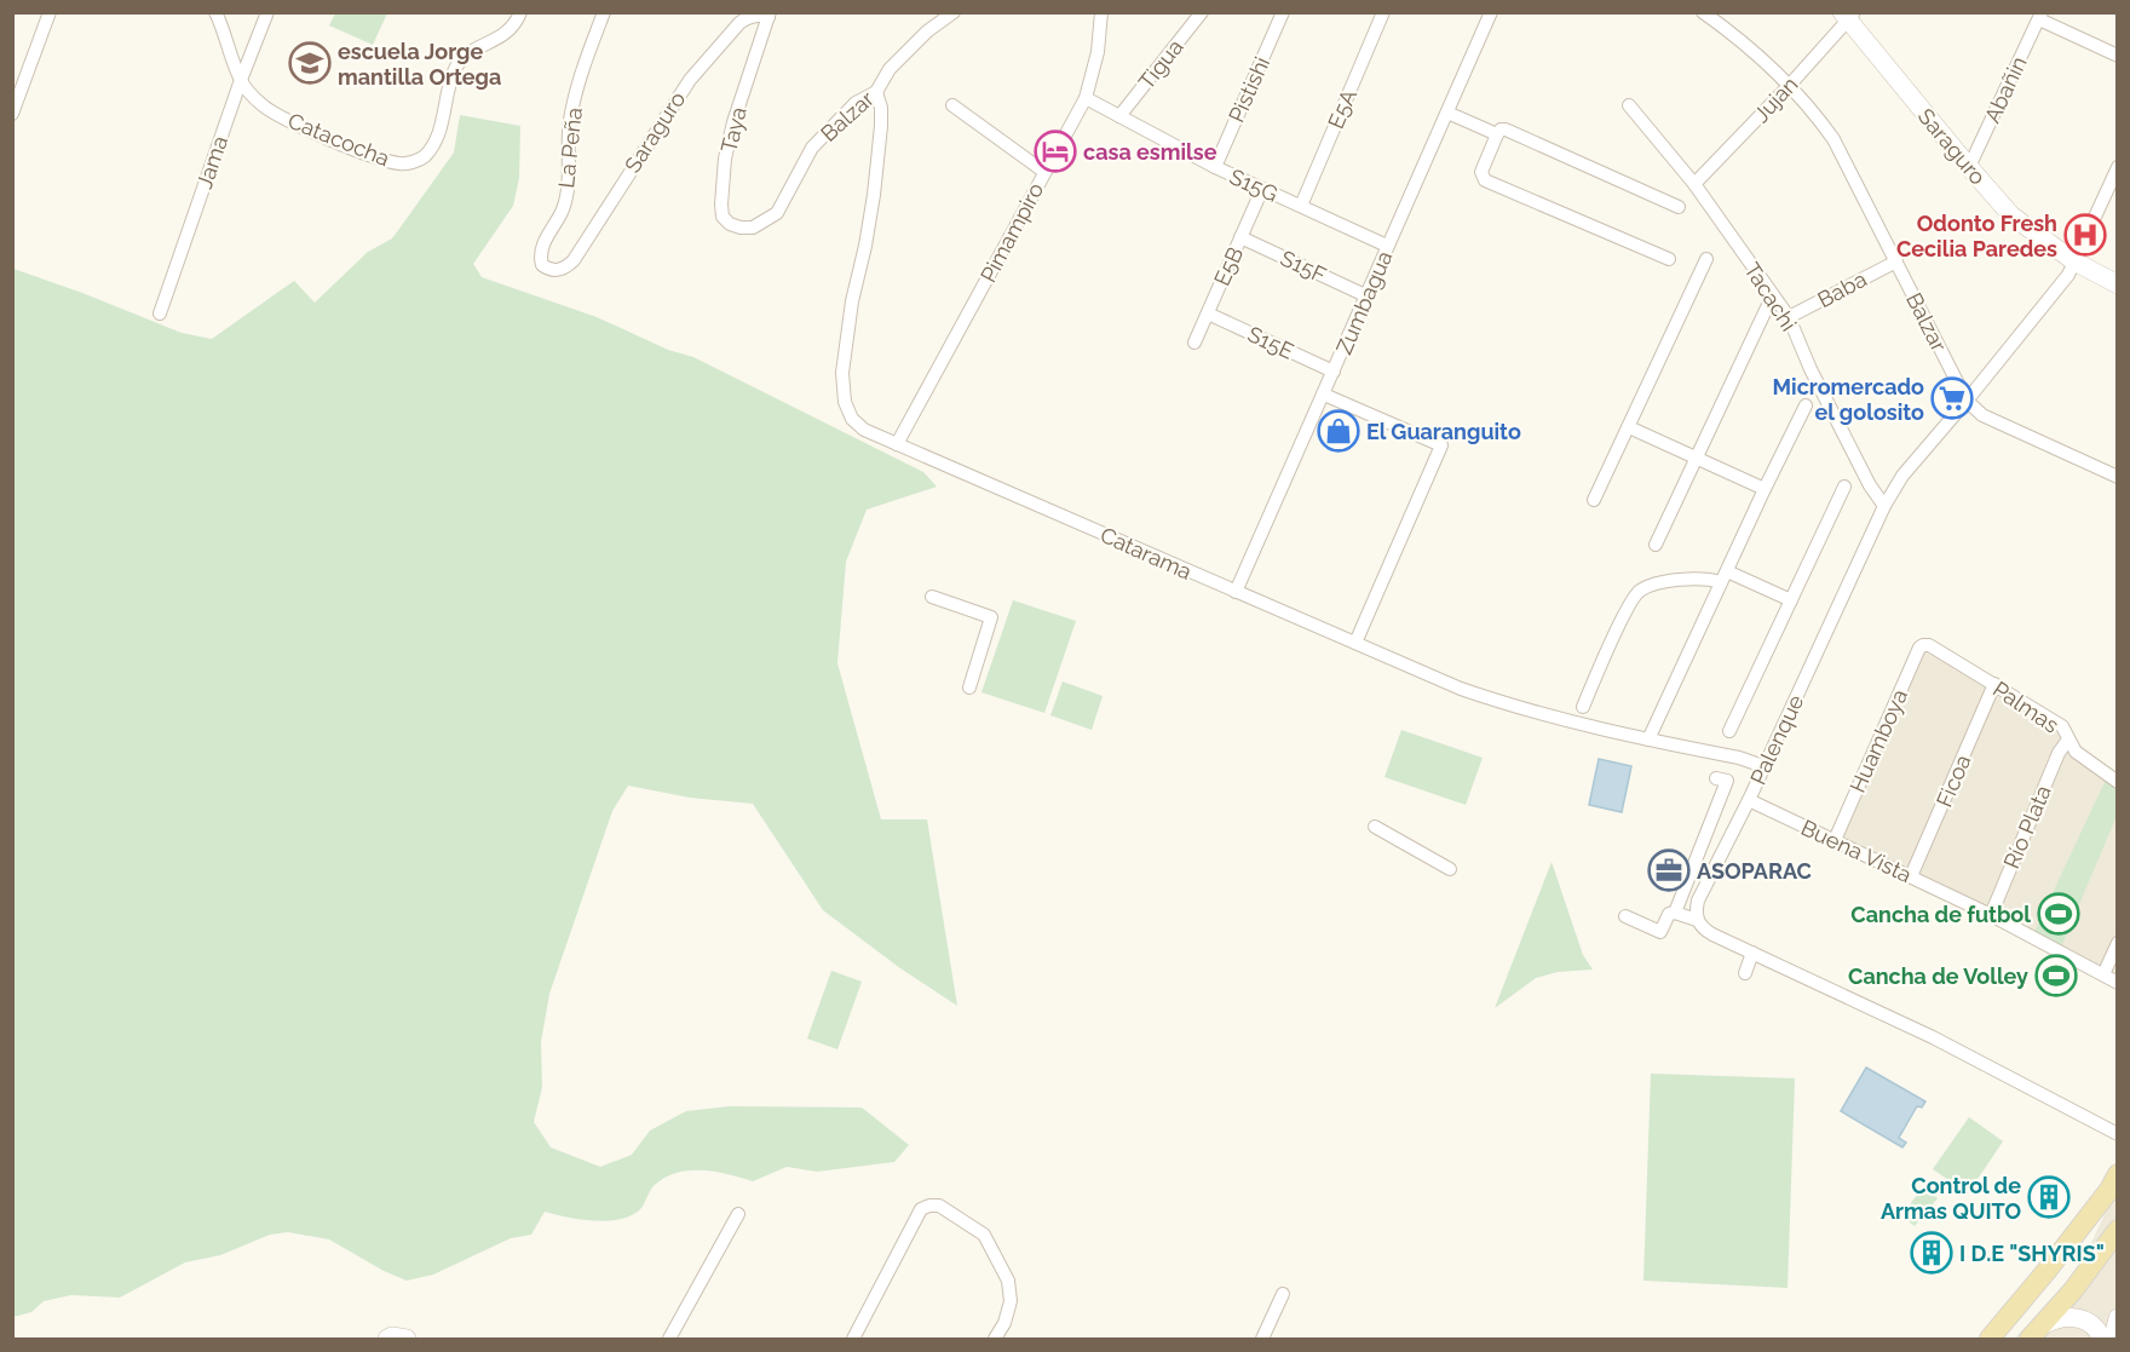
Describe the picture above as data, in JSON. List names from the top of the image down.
{
  "streets": {
    "street": [
      "Tigua",
      "Pistishi",
      "Abañin",
      "Jujan",
      "E5A",
      "Balzar",
      "Taya",
      "Saraguro",
      "Catacocha",
      "La Peña",
      "Jama",
      "S15G",
      "Pimampiro",
      "E5B",
      "S15F",
      "Baba",
      "Tacachi",
      "Zumbagua",
      "S15E",
      "Catarama",
      "Palmas",
      "Palenque",
      "Huamboya",
      "Ficoa",
      "Río Plata",
      "Buena Vista"
    ]
  },
  "crossings": [
    ["Tigua", "S15G"],
    ["Pistishi", "S15G"],
    ["Abañin", "Saraguro"],
    ["Jujan", "Balzar"],
    ["Jujan", "Saraguro"],
    ["Jujan", "Tacachi"],
    ["E5A", "S15G"],
    ["Balzar", "Taya"],
    ["Balzar", "Baba"],
    ["Balzar", "Catarama"],
    ["Balzar", "Palenque"],
    ["Taya", "Saraguro"],
    ["Saraguro", "La Peña"],
    ["Saraguro", "Palenque"],
    ["Catacocha", "Jama"],
    ["S15G", "Pimampiro"],
    ["S15G", "E5B"],
    ["S15G", "Zumbagua"],
    ["Pimampiro", "Catarama"],
    ["E5B", "S15F"],
    ["E5B", "S15E"],
    ["S15F", "Zumbagua"],
    ["Baba", "Tacachi"],
    ["Tacachi", "Palenque"],
    ["Zumbagua", "S15E"],
    ["Zumbagua", "Catarama"],
    ["Catarama", "Palenque"],
    ["Palmas", "Huamboya"],
    ["Palmas", "Ficoa"],
    ["Palmas", "Río Plata"],
    ["Palenque", "Buena Vista"],
    ["Huamboya", "Buena Vista"],
    ["Ficoa", "Buena Vista"],
    ["Río Plata", "Buena Vista"]
  ],
  "places": {
    "school or university": ["escuela Jorge mantilla Ortega"],
    "hotel": ["casa esmilse"],
    "hospital": ["Odonto Fresh Cecilia Paredes"],
    "supermarket": ["Micromercado el golosito"],
    "shop": ["El Guaranguito"],
    "office": ["ASOPARAC"],
    "sports": ["Cancha de futbol", "Cancha de Volley"],
    "building": ["Control de Armas QUITO", "I D.E \"SHYRIS\""]
  }
}
